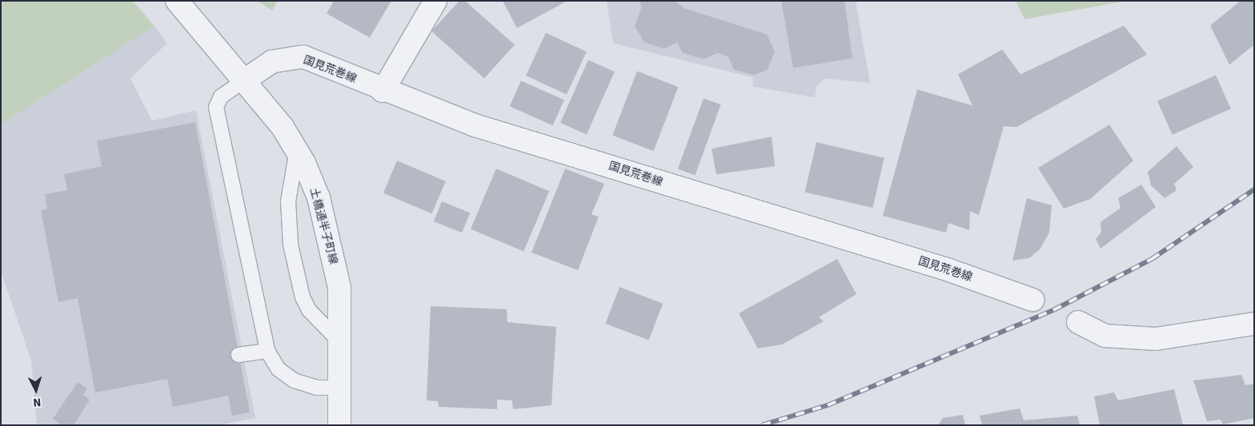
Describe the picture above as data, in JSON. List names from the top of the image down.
{
  "streets": {
    "street": ["国見荒巻線", "土橋通半子町線"]
  },
  "crossings": [
    ["国見荒巻線", "土橋通半子町線"]
  ],
  "north": "bottom"
}
